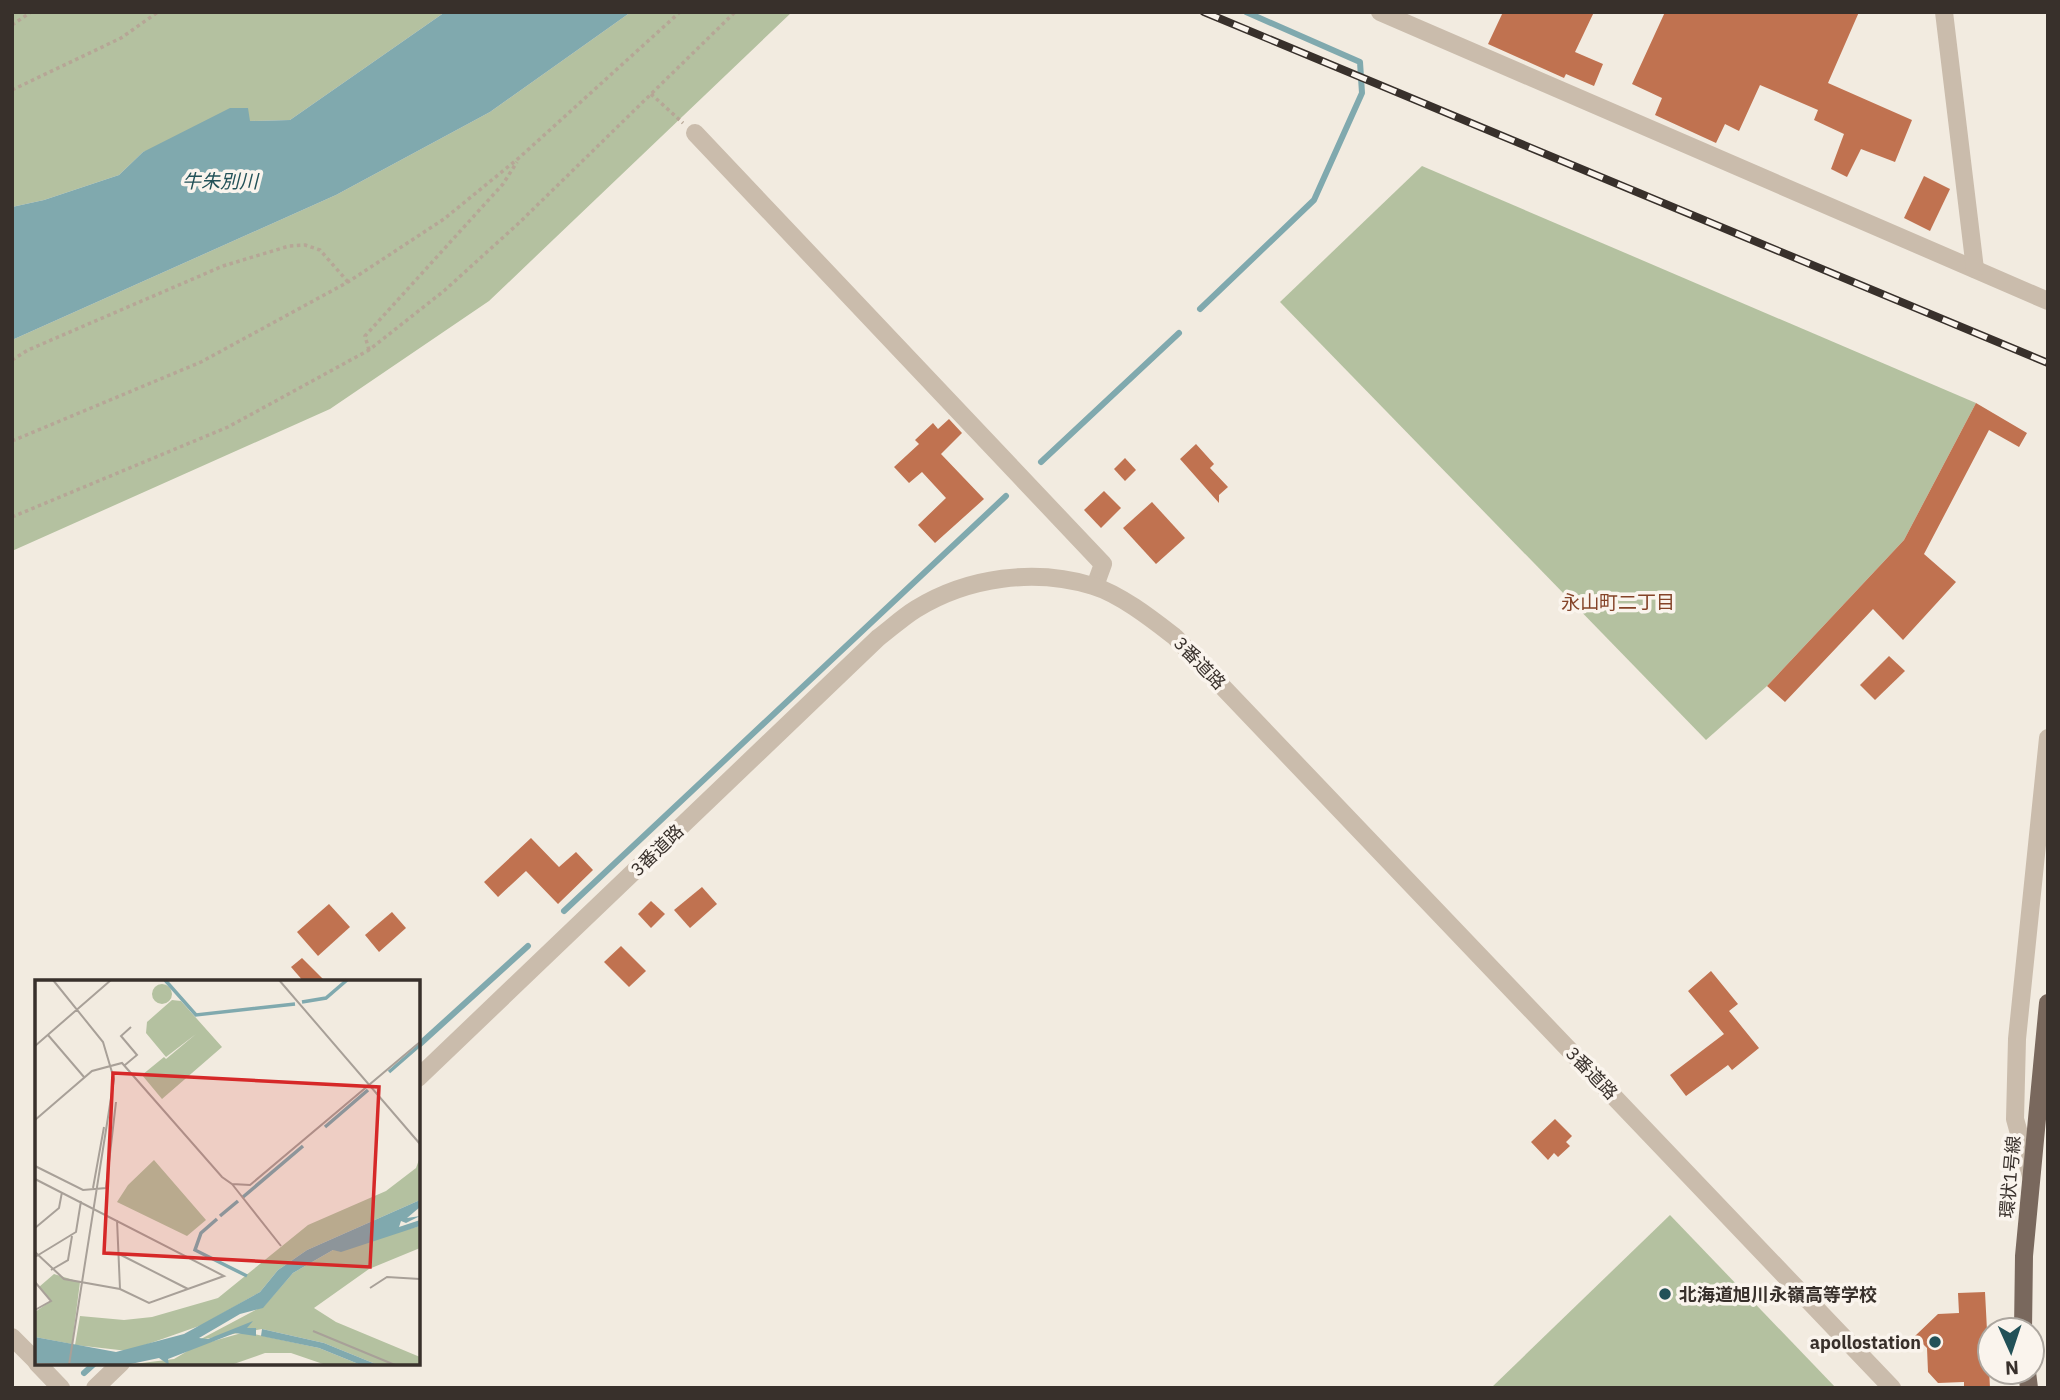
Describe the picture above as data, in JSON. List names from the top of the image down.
{
  "streets": {
    "main road": ["環状1号線"],
    "street": ["3番道路"]
  },
  "districts": ["永山町二丁目"],
  "water": ["牛朱別川"],
  "places": ["北海道旭川永嶺高等学校", "apollostation"],
  "north": "bottom"
}
